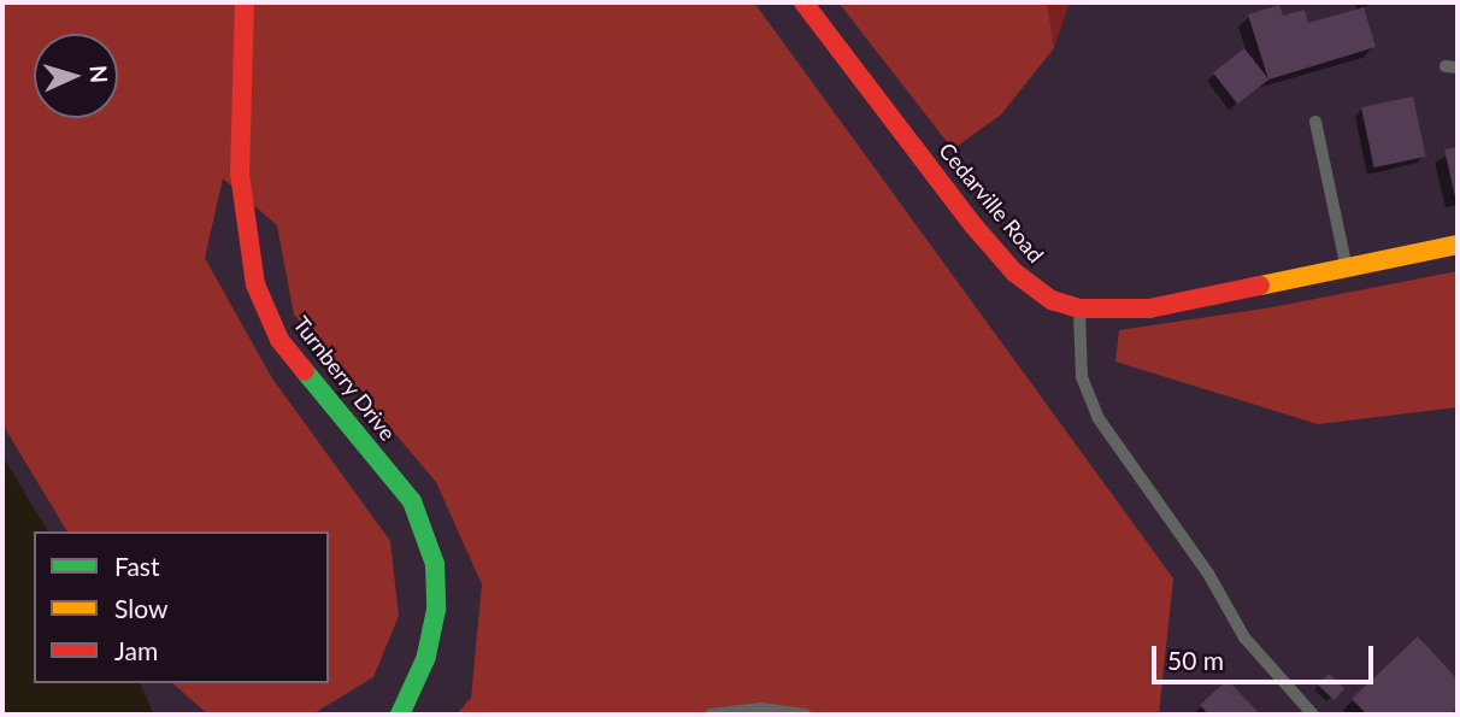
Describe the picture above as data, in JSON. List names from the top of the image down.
{
  "streets": {
    "main road": ["Cedarville Road", "Turnberry Drive"]
  },
  "legend": ["Fast", "Slow", "Jam"],
  "scale_bar": "50 m",
  "north": "right"
}
